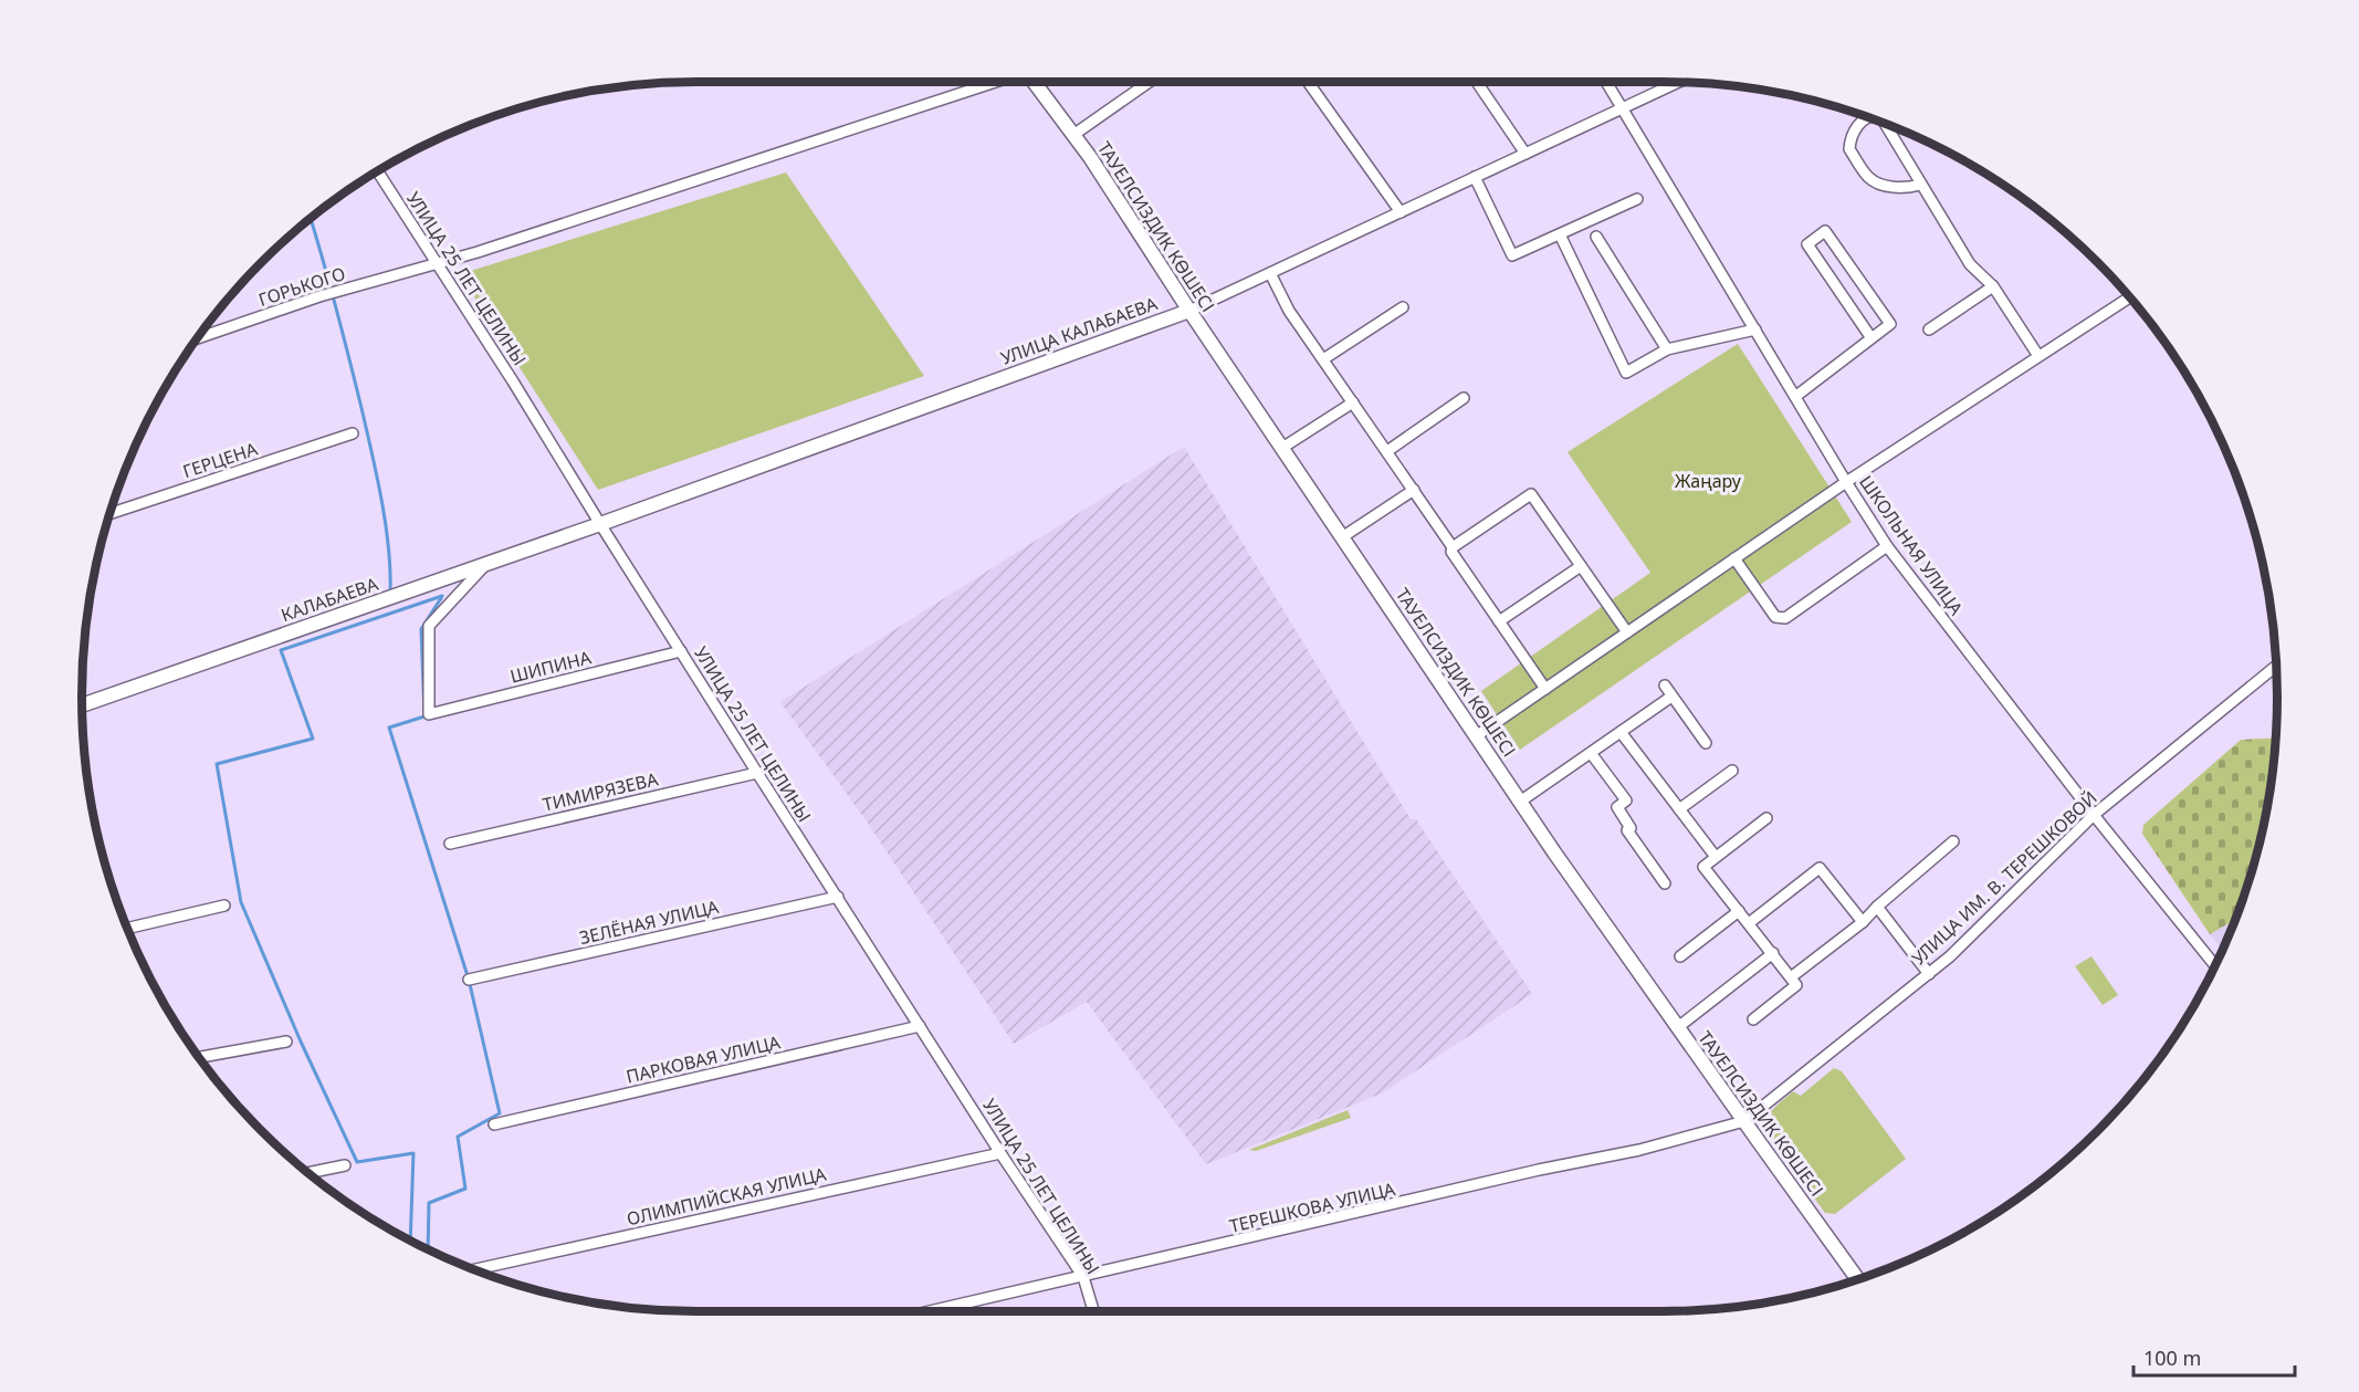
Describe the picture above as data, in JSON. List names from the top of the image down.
{
  "streets": {
    "street": [
      "ТАУЕЛСИЗДИК КӨШЕСІ",
      "УЛИЦА 25 ЛЕТ ЦЕЛИНЫ",
      "ГОРЬКОГО",
      "УЛИЦА КАЛАБАЕВА",
      "ГЕРЦЕНА",
      "ШКОЛЬНАЯ УЛИЦА",
      "КАЛАБАЕВА",
      "ШИПИНА",
      "ТИМИРЯЗЕВА",
      "УЛИЦА ИМ. В. ТЕРЕШКОВОЙ",
      "ЗЕЛЁНАЯ УЛИЦА",
      "ПАРКОВАЯ УЛИЦА",
      "ОЛИМПИЙСКАЯ УЛИЦА",
      "ТЕРЕШКОВА УЛИЦА"
    ]
  },
  "crossings": [
    ["ТАУЕЛСИЗДИК КӨШЕСІ", "УЛИЦА КАЛАБАЕВА"],
    ["ТАУЕЛСИЗДИК КӨШЕСІ", "УЛИЦА ИМ. В. ТЕРЕШКОВОЙ"],
    ["ТАУЕЛСИЗДИК КӨШЕСІ", "ТЕРЕШКОВА УЛИЦА"],
    ["УЛИЦА 25 ЛЕТ ЦЕЛИНЫ", "ГОРЬКОГО"],
    ["УЛИЦА 25 ЛЕТ ЦЕЛИНЫ", "УЛИЦА КАЛАБАЕВА"],
    ["УЛИЦА 25 ЛЕТ ЦЕЛИНЫ", "КАЛАБАЕВА"],
    ["УЛИЦА 25 ЛЕТ ЦЕЛИНЫ", "ШИПИНА"],
    ["УЛИЦА 25 ЛЕТ ЦЕЛИНЫ", "ТИМИРЯЗЕВА"],
    ["УЛИЦА 25 ЛЕТ ЦЕЛИНЫ", "ЗЕЛЁНАЯ УЛИЦА"],
    ["УЛИЦА 25 ЛЕТ ЦЕЛИНЫ", "ПАРКОВАЯ УЛИЦА"],
    ["УЛИЦА 25 ЛЕТ ЦЕЛИНЫ", "ОЛИМПИЙСКАЯ УЛИЦА"],
    ["УЛИЦА 25 ЛЕТ ЦЕЛИНЫ", "ТЕРЕШКОВА УЛИЦА"],
    ["УЛИЦА КАЛАБАЕВА", "ШКОЛЬНАЯ УЛИЦА"],
    ["УЛИЦА КАЛАБАЕВА", "КАЛАБАЕВА"],
    ["ШКОЛЬНАЯ УЛИЦА", "УЛИЦА ИМ. В. ТЕРЕШКОВОЙ"],
    ["КАЛАБАЕВА", "ШИПИНА"],
    ["УЛИЦА ИМ. В. ТЕРЕШКОВОЙ", "ТЕРЕШКОВА УЛИЦА"]
  ],
  "parks": ["Жаңару"],
  "scale_bar": "100 m"
}
